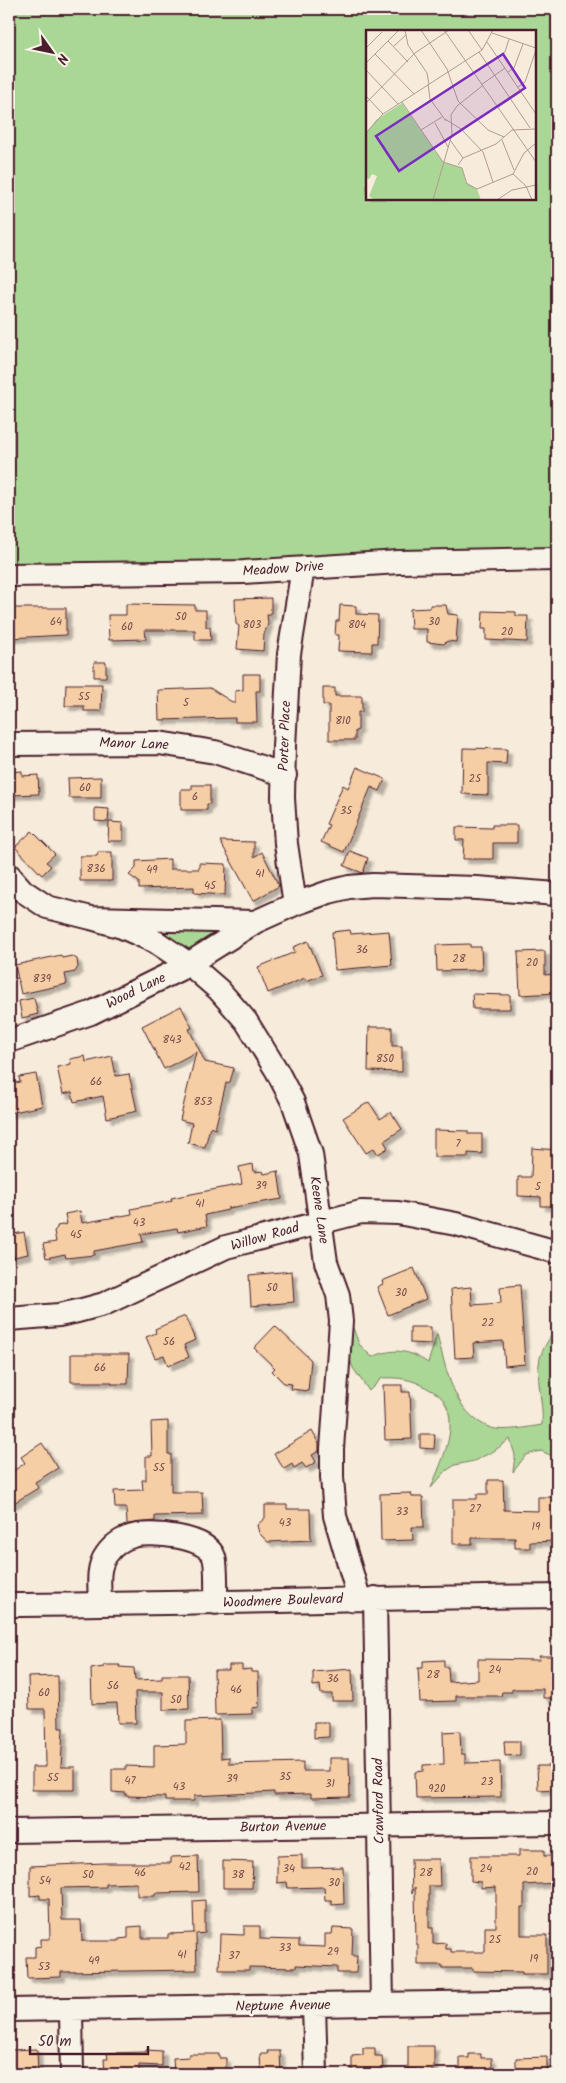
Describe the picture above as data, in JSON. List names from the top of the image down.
{
  "streets": {
    "street": [
      "Meadow Drive",
      "Porter Place",
      "Manor Lane",
      "Wood Lane",
      "Keene Lane",
      "Willow Road",
      "Woodmere Boulevard",
      "Crawford Road",
      "Burton Avenue",
      "Neptune Avenue"
    ]
  },
  "crossings": [
    ["Meadow Drive", "Porter Place"],
    ["Porter Place", "Manor Lane"],
    ["Porter Place", "Wood Lane"],
    ["Wood Lane", "Keene Lane"],
    ["Keene Lane", "Willow Road"],
    ["Keene Lane", "Woodmere Boulevard"],
    ["Keene Lane", "Crawford Road"],
    ["Woodmere Boulevard", "Crawford Road"],
    ["Crawford Road", "Burton Avenue"],
    ["Crawford Road", "Neptune Avenue"]
  ],
  "house_numbers": [
    "50",
    "64",
    "30",
    "803",
    "804",
    "60",
    "20",
    "55",
    "5",
    "810",
    "25",
    "60",
    "6",
    "35",
    "836",
    "49",
    "41",
    "45",
    "36",
    "28",
    "20",
    "839",
    "843",
    "850",
    "66",
    "853",
    "7",
    "39",
    "5",
    "41",
    "43",
    "45",
    "50",
    "30",
    "22",
    "56",
    "66",
    "55",
    "27",
    "33",
    "43",
    "19",
    "24",
    "28",
    "36",
    "56",
    "46",
    "60",
    "50",
    "35",
    "55",
    "39",
    "47",
    "23",
    "31",
    "43",
    "920",
    "42",
    "34",
    "24",
    "20",
    "46",
    "28",
    "50",
    "38",
    "54",
    "30",
    "25",
    "33",
    "29",
    "41",
    "37",
    "19",
    "49",
    "53"
  ],
  "scale_bar": "50 m",
  "north": "bottom right"
}
